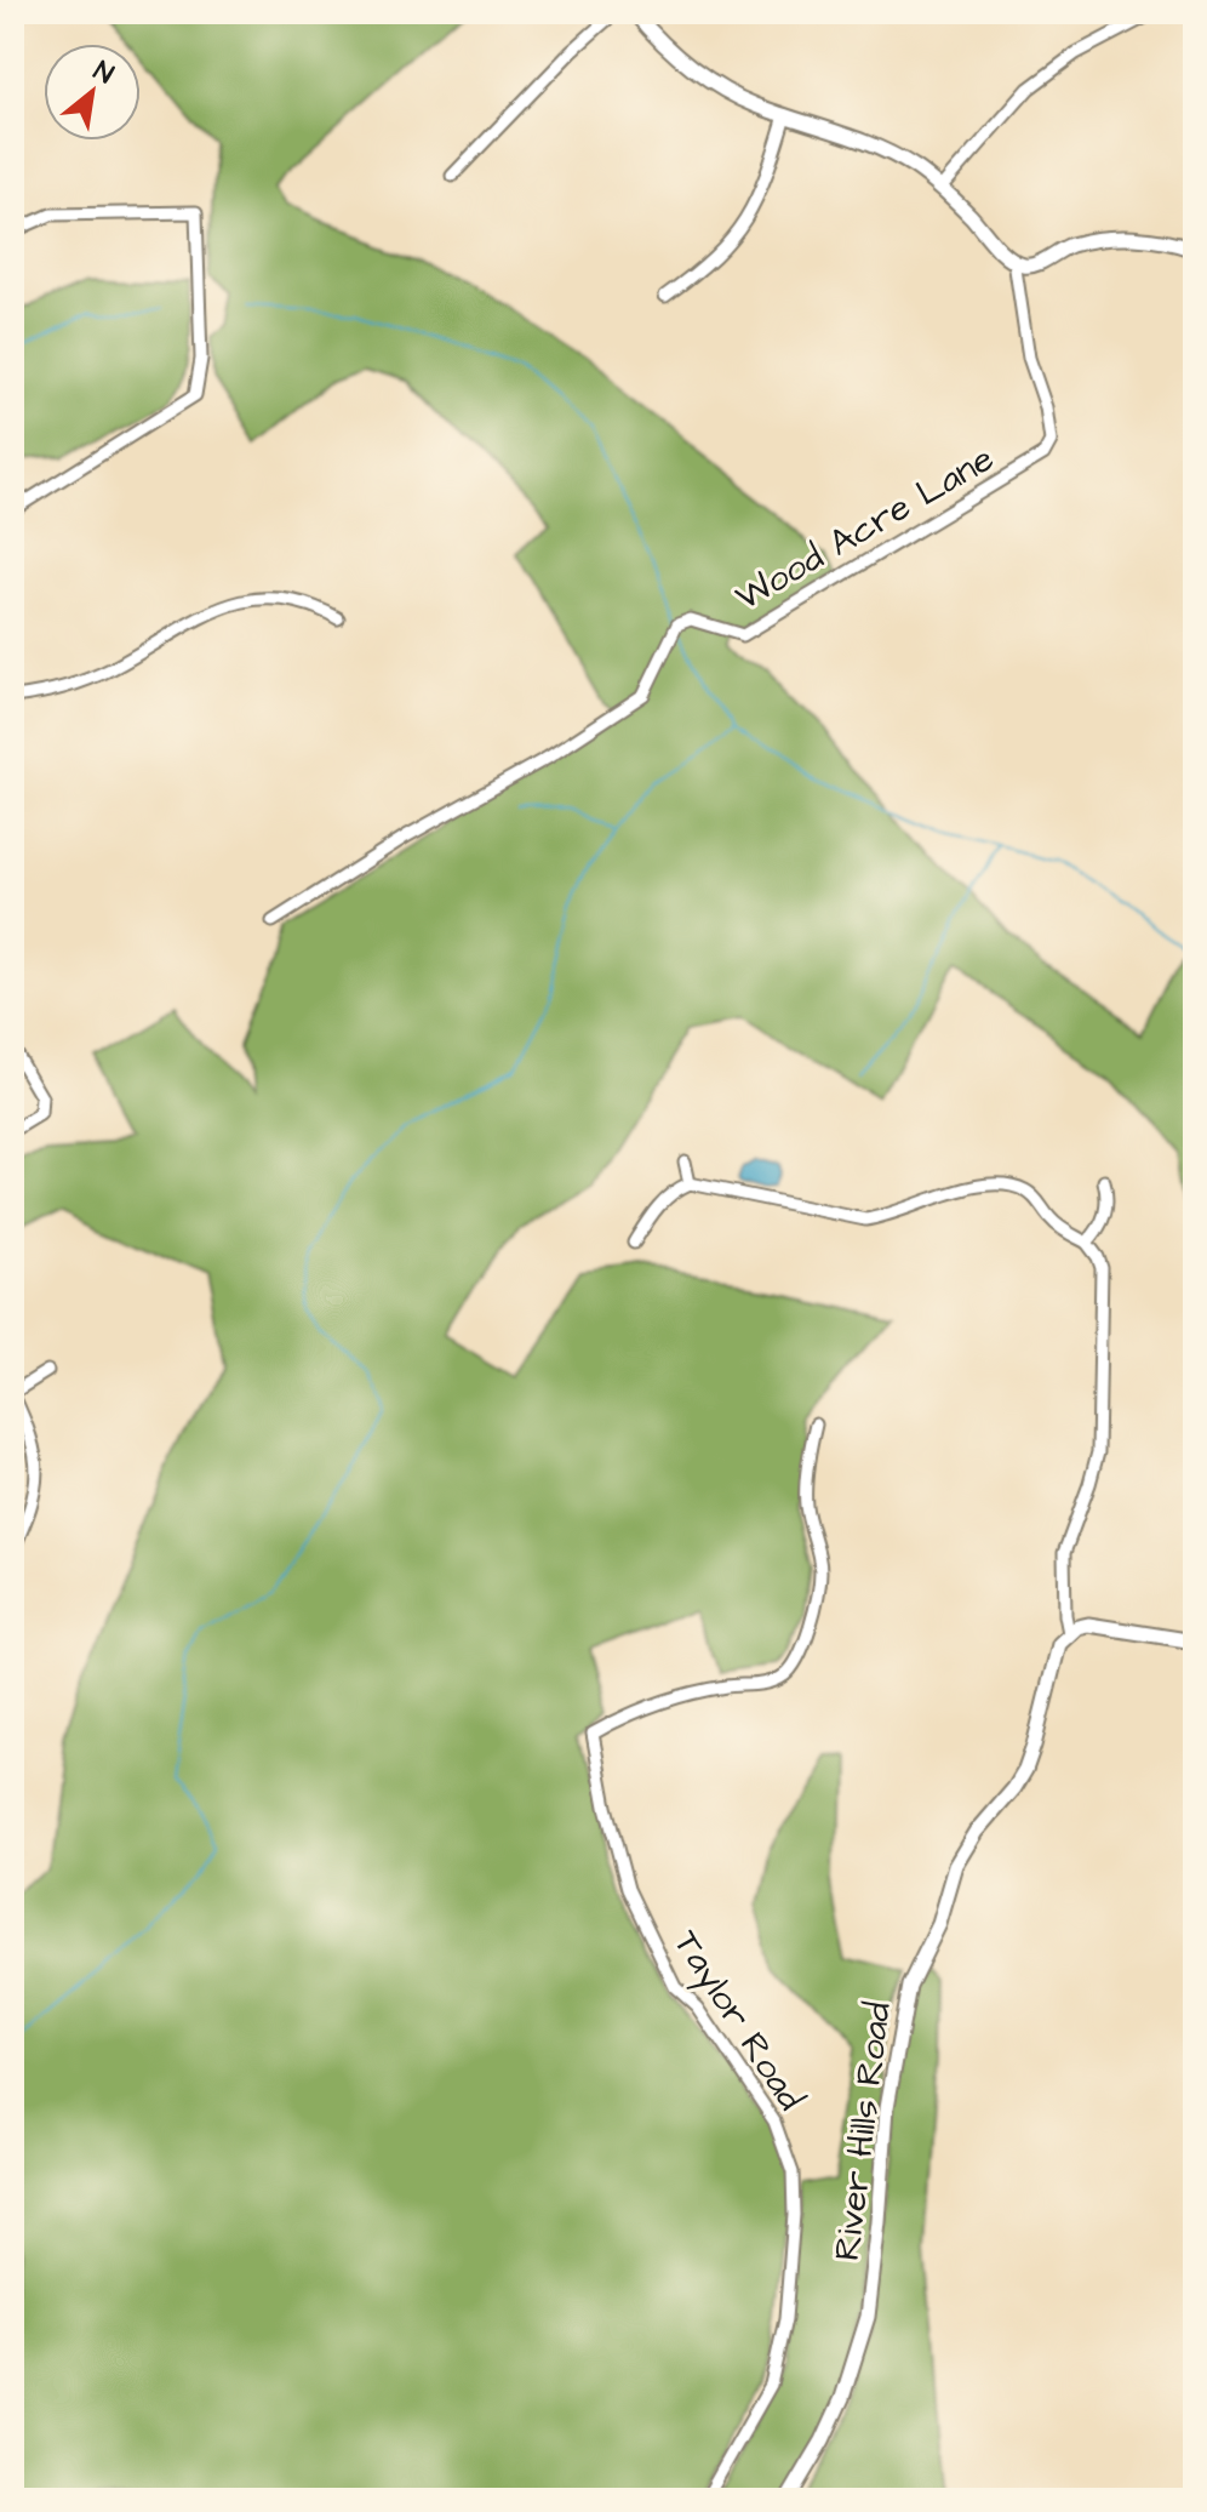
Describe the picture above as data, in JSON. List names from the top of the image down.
{
  "streets": {
    "street": ["Wood Acre Lane", "Taylor Road", "River Hills Road"]
  },
  "north": "top right"
}
